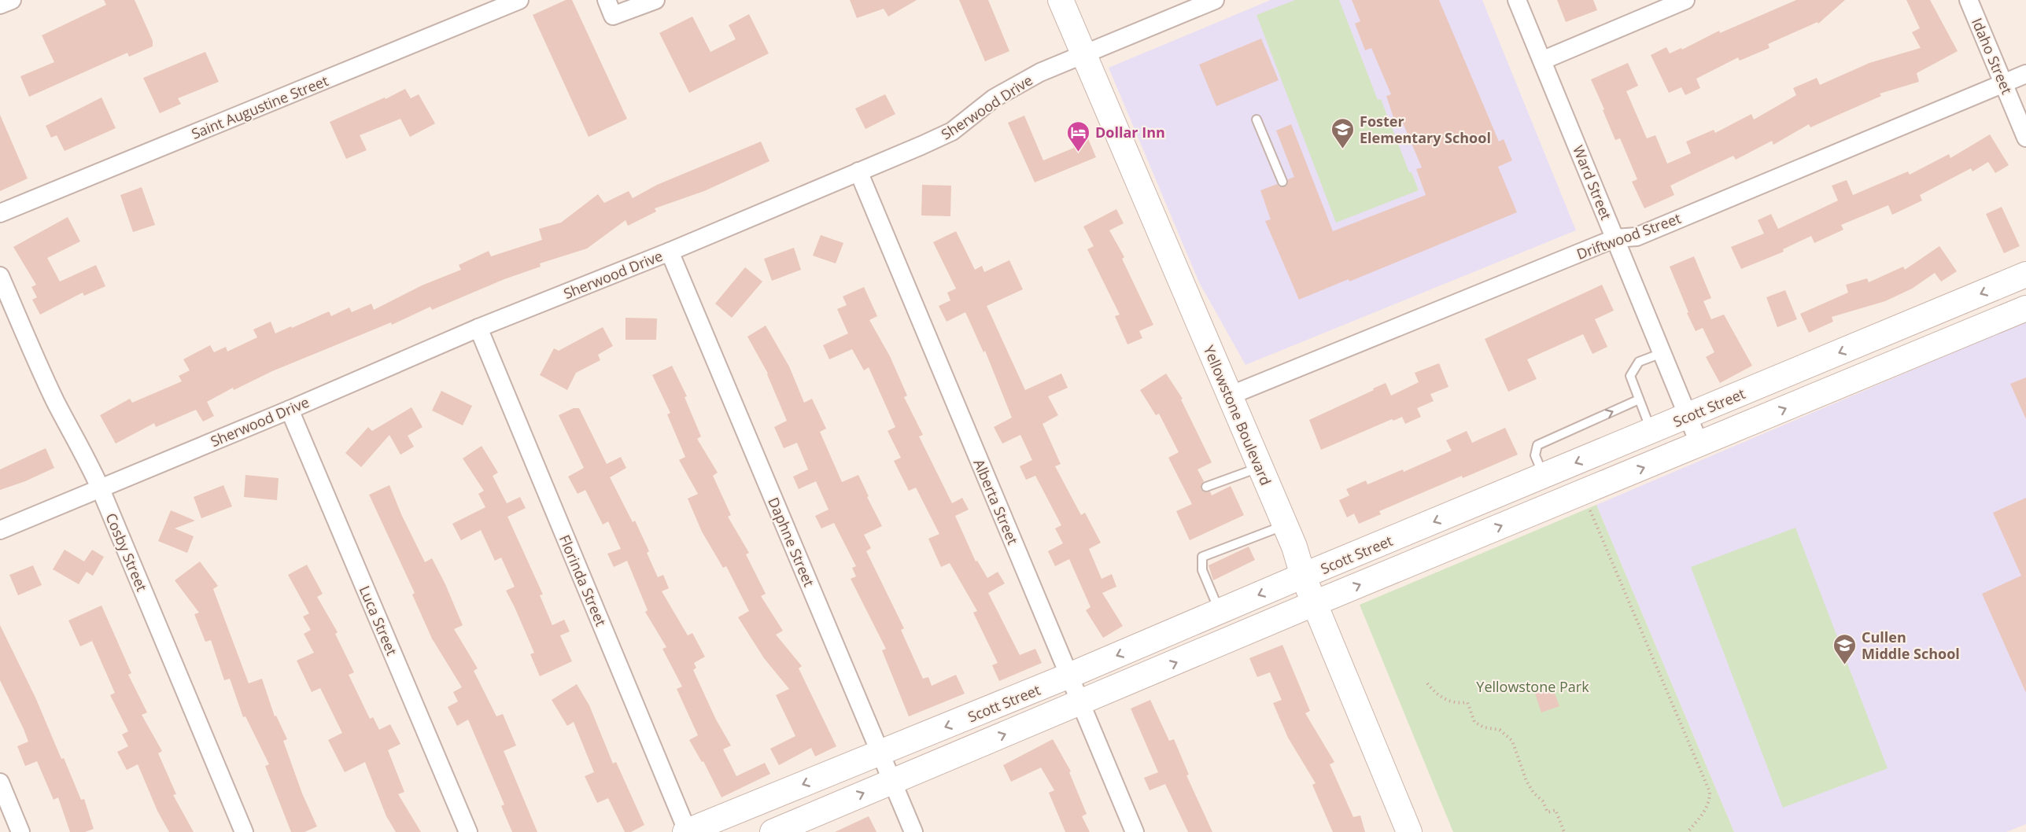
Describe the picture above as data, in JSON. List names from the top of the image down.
{
  "streets": {
    "main road": ["Scott Street", "Yellowstone Boulevard"],
    "street": [
      "Idaho Street",
      "Saint Augustine Street",
      "Sherwood Drive",
      "Ward Street",
      "Driftwood Street",
      "Alberta Street",
      "Daphne Street",
      "Cosby Street",
      "Florinda Street",
      "Luca Street"
    ]
  },
  "crossings": [
    ["Idaho Street", "Driftwood Street"],
    ["Sherwood Drive", "Yellowstone Boulevard"],
    ["Sherwood Drive", "Alberta Street"],
    ["Sherwood Drive", "Daphne Street"],
    ["Sherwood Drive", "Cosby Street"],
    ["Sherwood Drive", "Florinda Street"],
    ["Sherwood Drive", "Luca Street"],
    ["Ward Street", "Driftwood Street"],
    ["Ward Street", "Scott Street"],
    ["Driftwood Street", "Yellowstone Boulevard"],
    ["Scott Street", "Yellowstone Boulevard"],
    ["Scott Street", "Alberta Street"],
    ["Scott Street", "Daphne Street"],
    ["Scott Street", "Florinda Street"]
  ],
  "parks": ["Yellowstone Park"],
  "places": {
    "school or university": ["Foster Elementary School", "Cullen Middle School"],
    "hotel": ["Dollar Inn"]
  }
}
